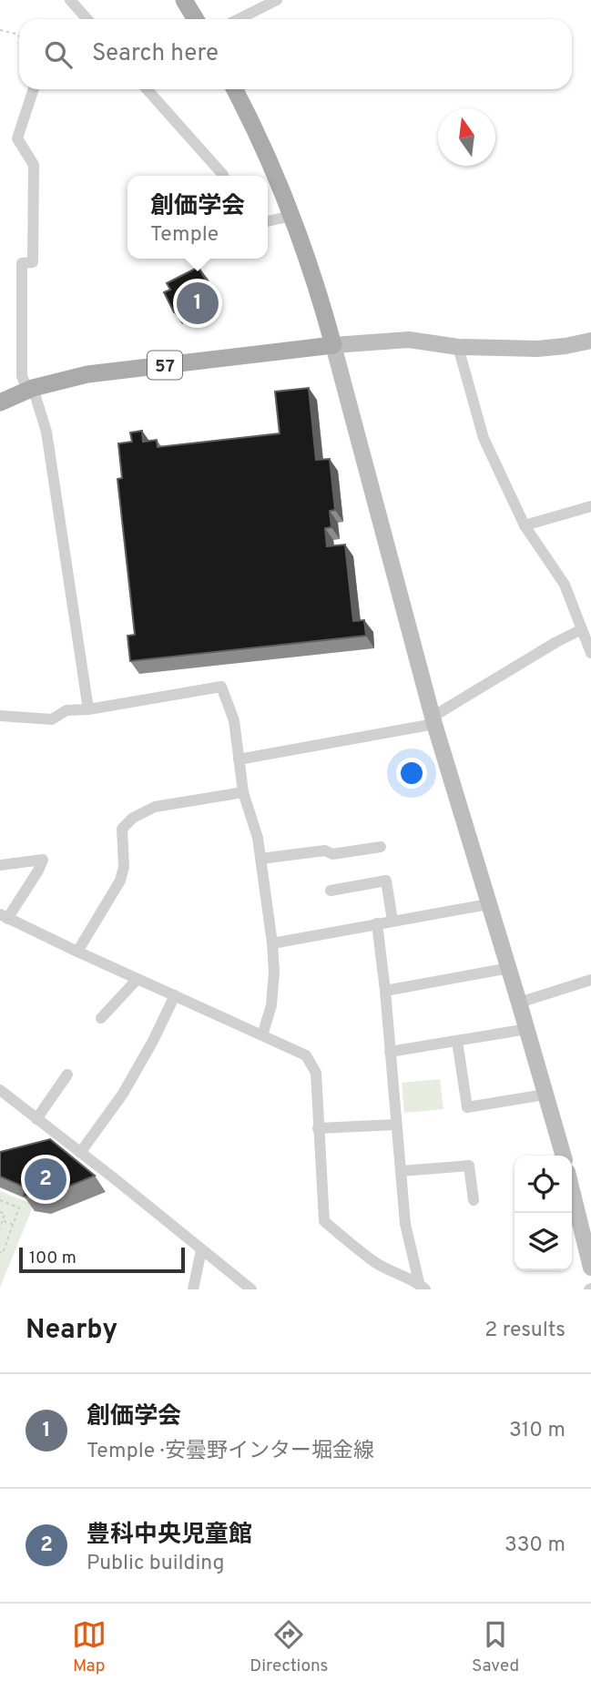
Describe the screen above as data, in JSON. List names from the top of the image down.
{
  "streets": {
    "main road": ["57"]
  },
  "scale_bar": "100 m",
  "north": "top",
  "page": {
    "search": "Search here",
    "popup": ["創価学会", "Temple"],
    "pins": ["1", "2"],
    "scale": "100 m",
    "heading": ["Nearby", "2 results"],
    "list": [
      {
        "mark": "1",
        "name": "創価学会",
        "note": "Temple · 安曇野インター堀金線",
        "value": "310 m"
      },
      {
        "mark": "2",
        "name": "豊科中央児童館",
        "note": "Public building",
        "value": "330 m"
      }
    ],
    "nav": ["Map", "Directions", "Saved"]
  }
}
